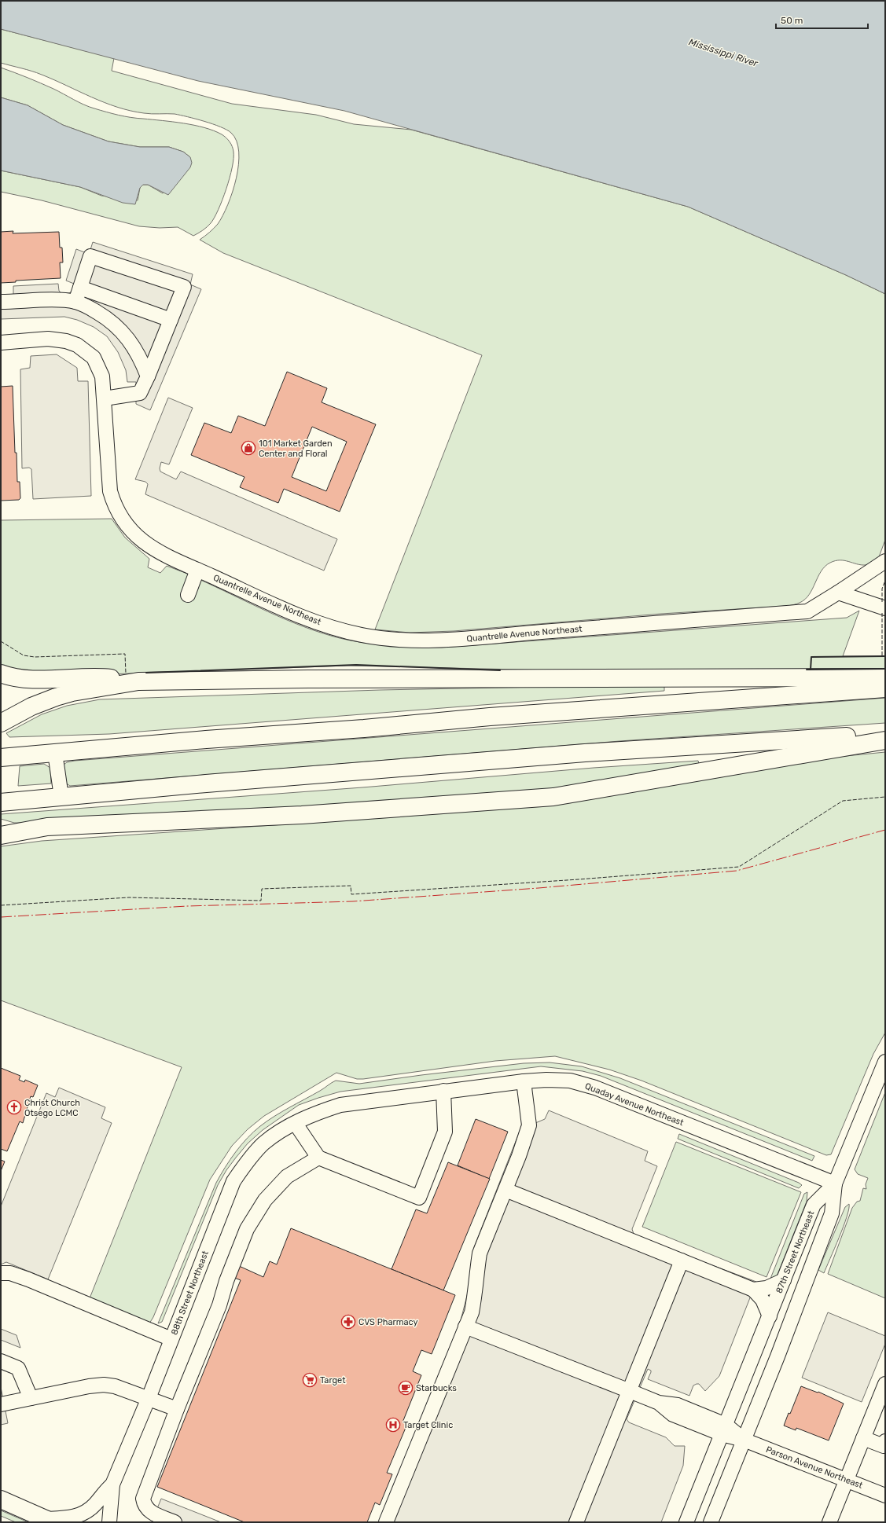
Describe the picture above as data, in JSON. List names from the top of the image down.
{
  "streets": {
    "street": [
      "Quantrelle Avenue Northeast",
      "Quaday Avenue Northeast",
      "87th Street Northeast",
      "88th Street Northeast",
      "Parson Avenue Northeast"
    ]
  },
  "crossings": [
    ["Quaday Avenue Northeast", "87th Street Northeast"],
    ["Quaday Avenue Northeast", "88th Street Northeast"],
    ["87th Street Northeast", "Parson Avenue Northeast"]
  ],
  "water": ["Mississippi River"],
  "places": {
    "shop": ["101 Market Garden Center and Floral"],
    "church": ["Christ Church Otsego LCMC"],
    "pharmacy": ["CVS Pharmacy"],
    "supermarket": ["Target"],
    "cafe": ["Starbucks"],
    "hospital": ["Target Clinic"]
  },
  "scale_bar": "50 m"
}
